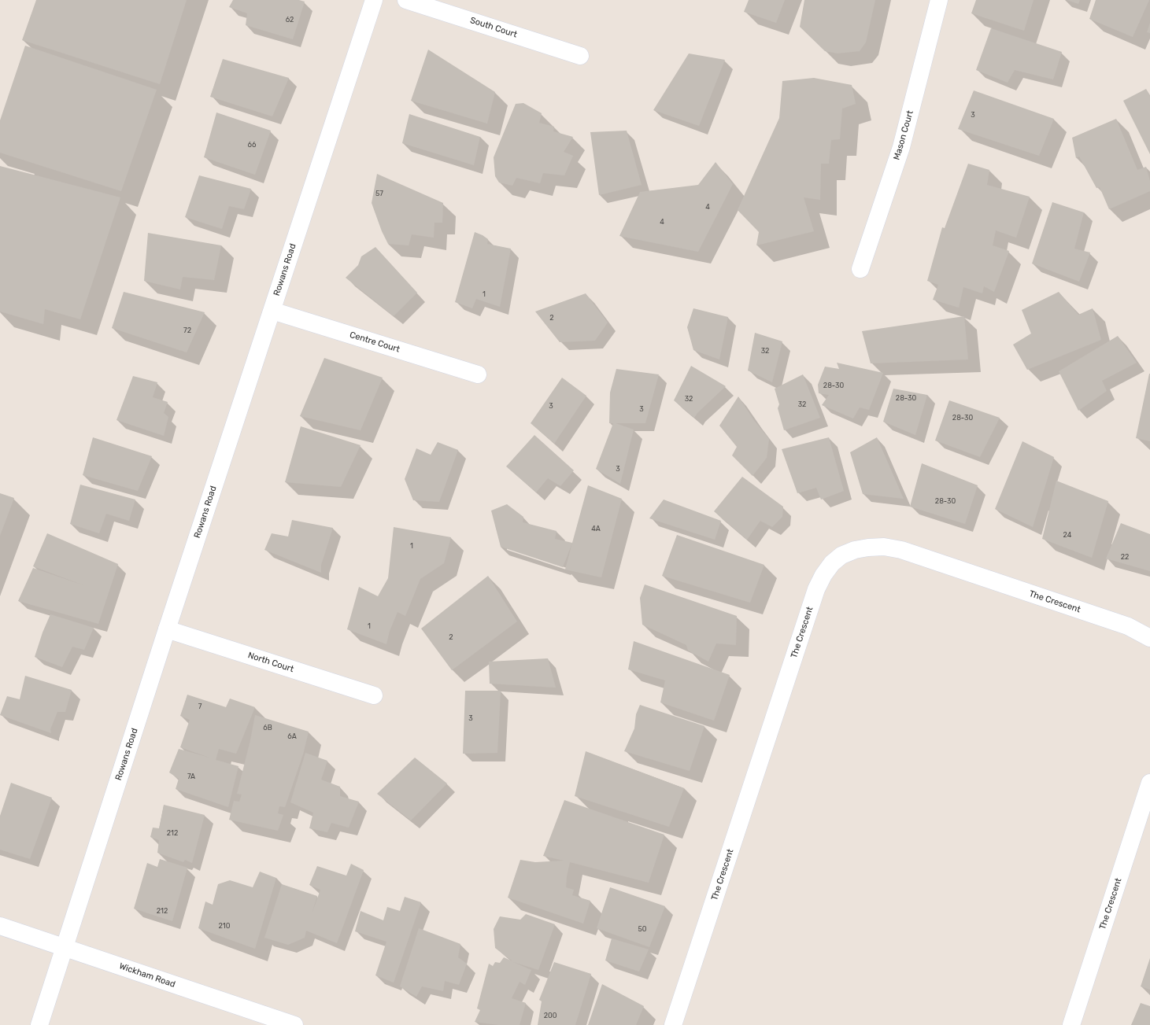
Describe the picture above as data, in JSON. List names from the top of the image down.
{
  "streets": {
    "street": [
      "South Court",
      "Mason Court",
      "Rowans Road",
      "Centre Court",
      "The Crescent",
      "North Court",
      "Wickham Road"
    ]
  },
  "crossings": [
    ["Rowans Road", "Centre Court"],
    ["Rowans Road", "North Court"],
    ["Rowans Road", "Wickham Road"]
  ],
  "house_numbers": [
    "62",
    "3",
    "66",
    "57",
    "4",
    "4",
    "1",
    "2",
    "72",
    "32",
    "28-30",
    "28-30",
    "32",
    "32",
    "3",
    "3",
    "28-30",
    "3",
    "28-30",
    "4A",
    "24",
    "1",
    "22",
    "1",
    "2",
    "7",
    "3",
    "6B",
    "6A",
    "7A",
    "212",
    "212",
    "210",
    "50",
    "200"
  ]
}
